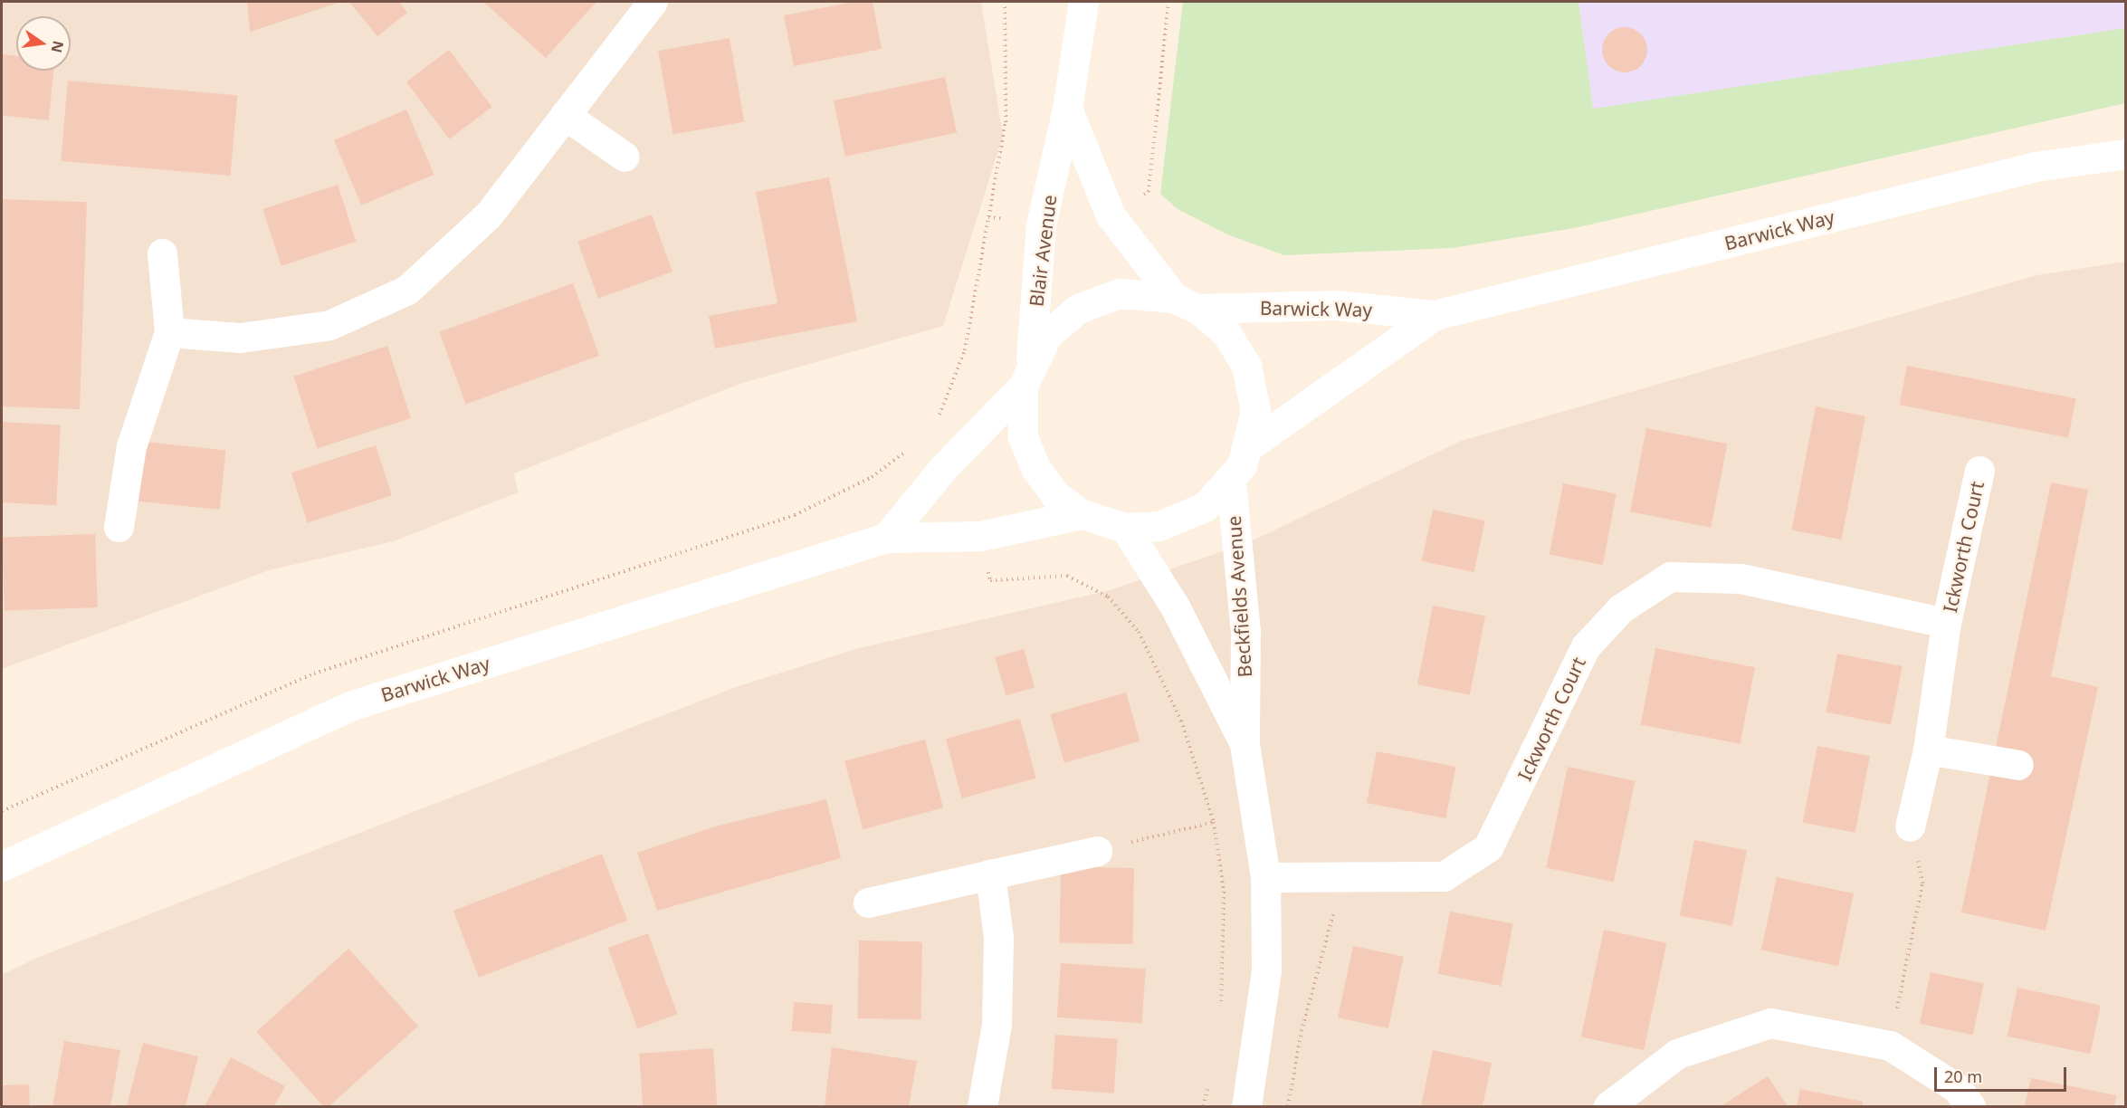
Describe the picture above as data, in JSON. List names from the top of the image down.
{
  "streets": {
    "street": [
      "Barwick Way",
      "Blair Avenue",
      "Ickworth Court",
      "Beckfields Avenue"
    ]
  },
  "crossings": [
    ["Barwick Way", "Blair Avenue"],
    ["Ickworth Court", "Beckfields Avenue"]
  ],
  "scale_bar": "20 m",
  "north": "right"
}
